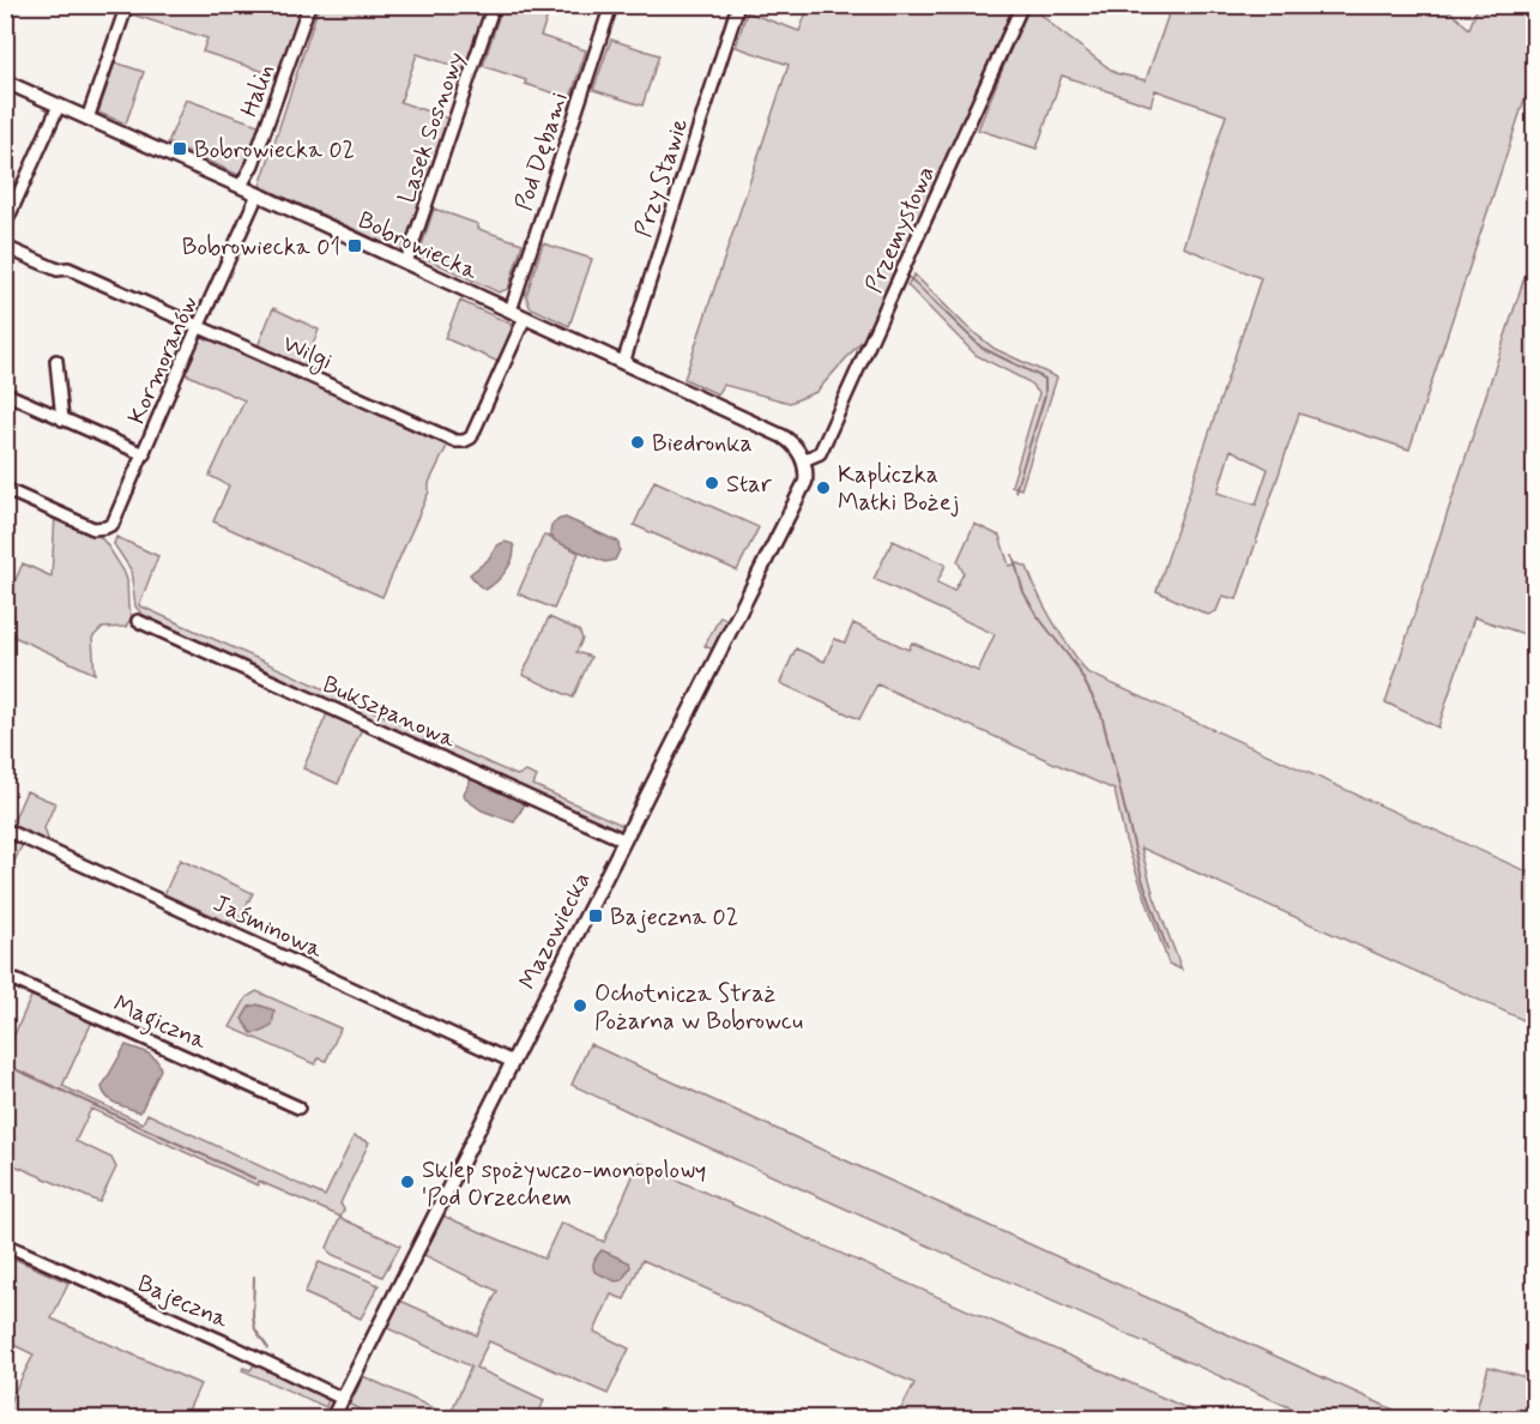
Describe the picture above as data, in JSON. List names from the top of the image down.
{
  "streets": {
    "street": [
      "Halin",
      "Lasek Sosnowy",
      "Pod Dębami",
      "Przy Stawie",
      "Przemysłowa",
      "Bobrowiecka",
      "Wilgi",
      "Kormoranów",
      "Bukszpanowa",
      "Jaśminowa",
      "Mazowiecka",
      "Magiczna",
      "Bajeczna"
    ]
  },
  "crossings": [
    ["Halin", "Bobrowiecka"],
    ["Lasek Sosnowy", "Bobrowiecka"],
    ["Pod Dębami", "Bobrowiecka"],
    ["Przy Stawie", "Bobrowiecka"],
    ["Przemysłowa", "Bobrowiecka"],
    ["Przemysłowa", "Mazowiecka"],
    ["Bobrowiecka", "Wilgi"],
    ["Bobrowiecka", "Kormoranów"],
    ["Bobrowiecka", "Mazowiecka"],
    ["Wilgi", "Kormoranów"],
    ["Bukszpanowa", "Mazowiecka"],
    ["Jaśminowa", "Mazowiecka"],
    ["Mazowiecka", "Bajeczna"]
  ],
  "places": {
    "transit": ["Bobrowiecka 02", "Bobrowiecka 01", "Bajeczna 02"],
    "other": [
      "Biedronka",
      "Star",
      "Kapliczka Matki Bożej",
      "Ochotnicza Straż Pożarna w Bobrowcu",
      "Sklep spożywczo-monopolowy 'Pod Orzechem"
    ]
  }
}
